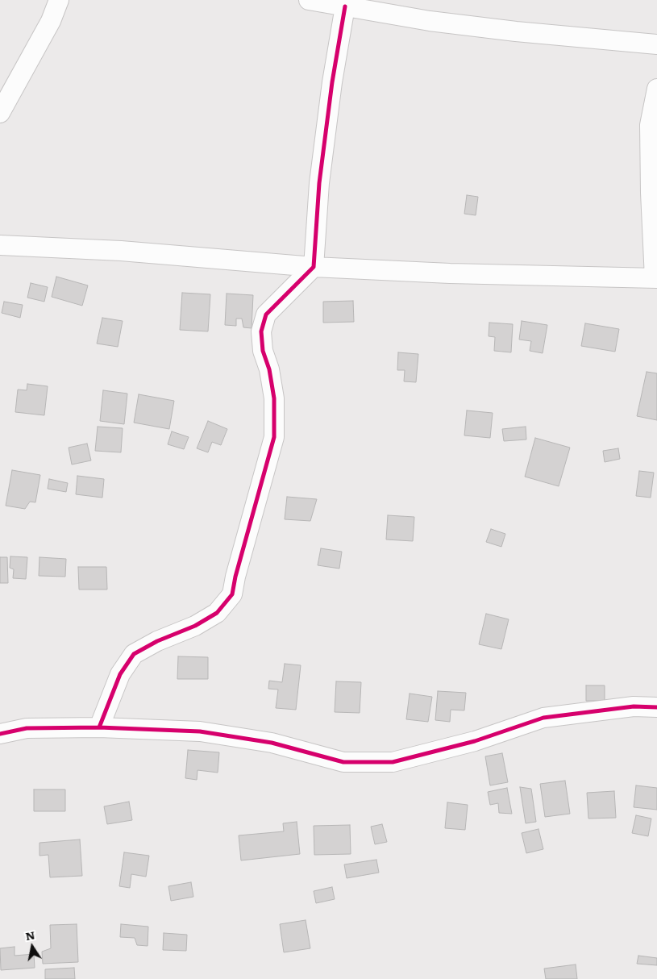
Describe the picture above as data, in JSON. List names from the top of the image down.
{
  "north": "top"
}
